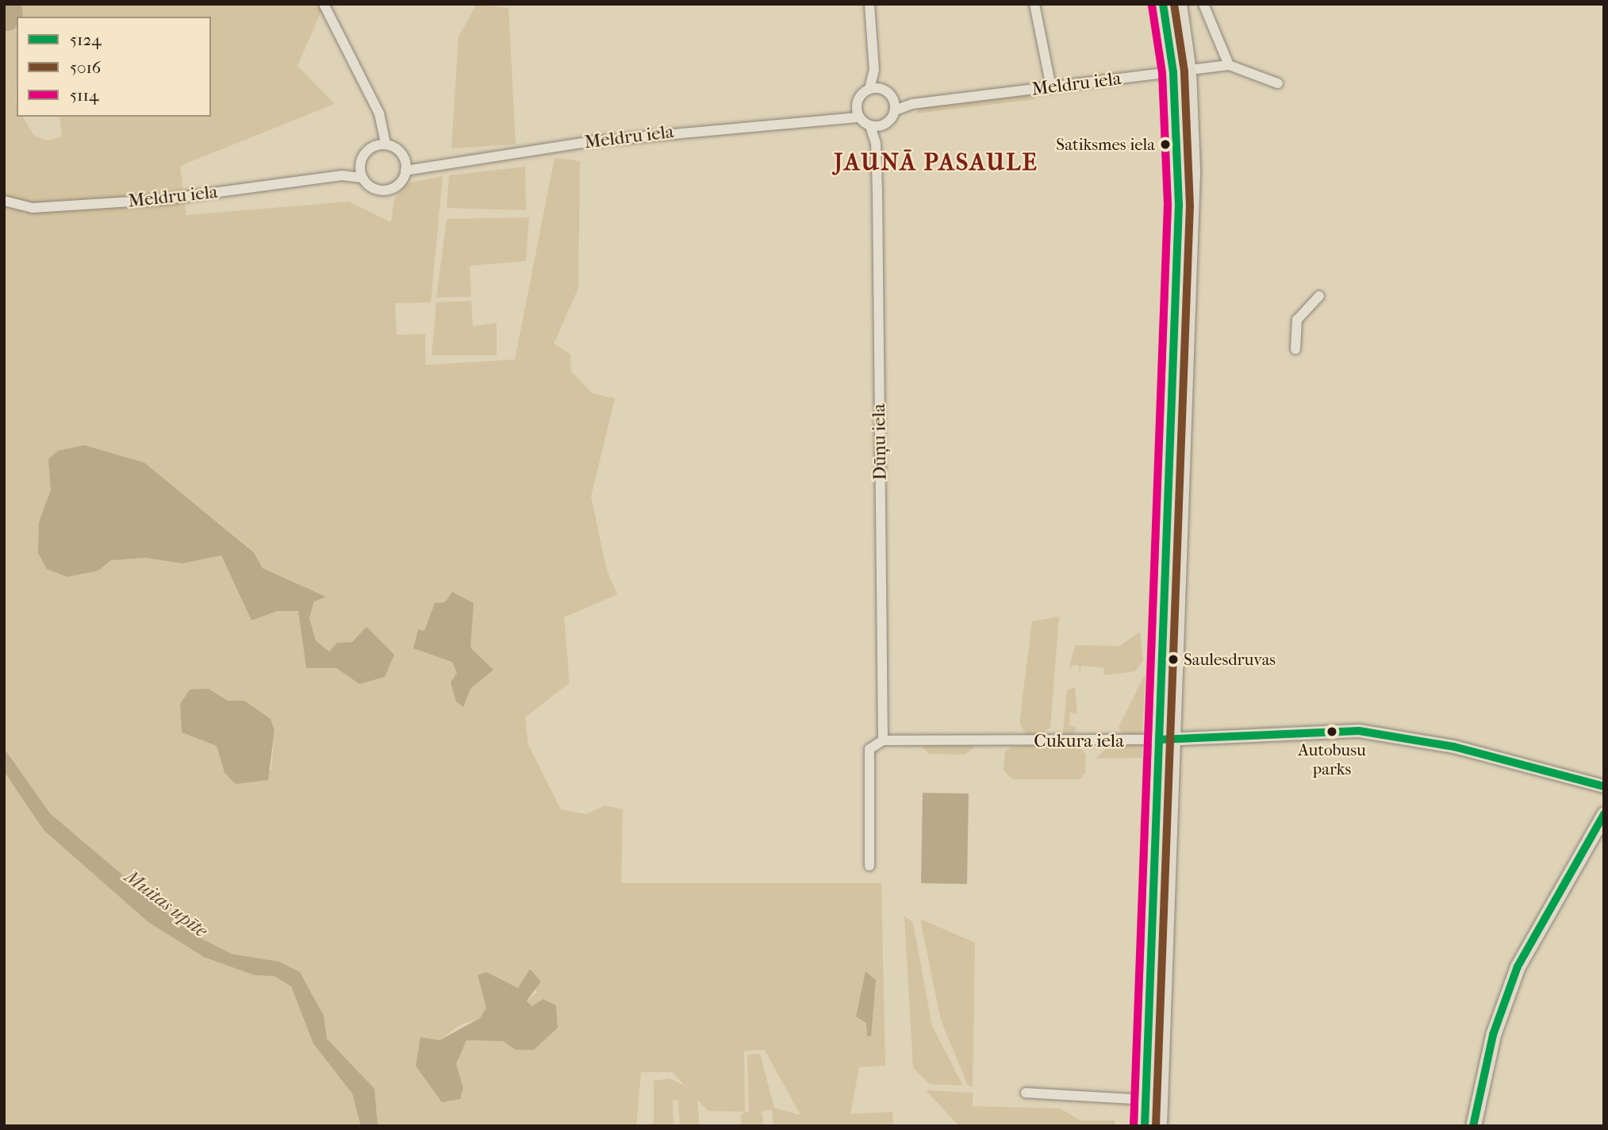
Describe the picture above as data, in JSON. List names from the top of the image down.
{
  "streets": {
    "main road": ["Cukura iela"],
    "street": ["Meldru iela", "Dūņu iela"]
  },
  "crossings": [
    ["Meldru iela", "Dūņu iela"],
    ["Dūņu iela", "Cukura iela"]
  ],
  "districts": ["JAUNĀ PASAULE"],
  "water": ["Muitas upīte"],
  "places": ["Satiksmes iela", "Saulesdruvas", "Autobusu parks"],
  "lines": ["transit line 5124", "transit line 5016", "transit line 5114"],
  "legend": ["5124", "5016", "5114"]
}
